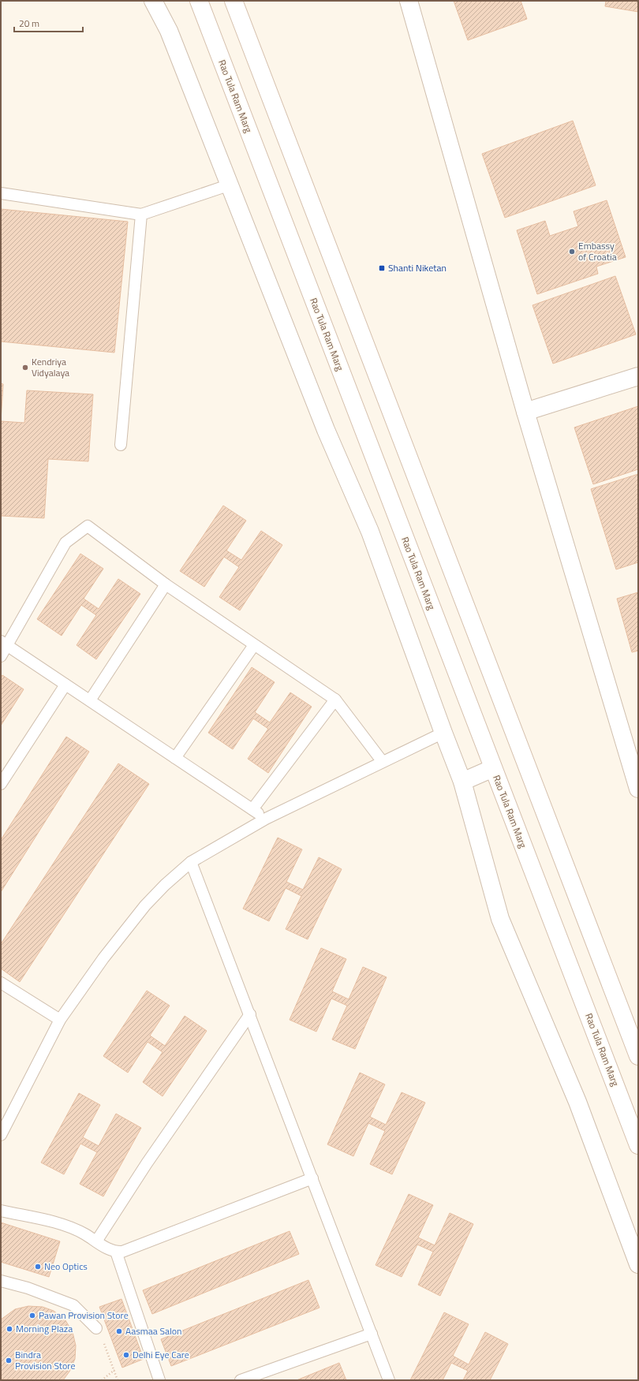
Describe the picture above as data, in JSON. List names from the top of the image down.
{
  "streets": {
    "main road": ["Rao Tula Ram Marg"]
  },
  "places": {
    "other": [
      "Embassy of Croatia",
      "Kendriya Vidyalaya",
      "Neo Optics",
      "Pawan Provision Store",
      "Morning Plaza",
      "Aasmaa Salon",
      "Delhi Eye Care",
      "Bindra Provision Store"
    ],
    "transit": ["Shanti Niketan"]
  },
  "scale_bar": "20 m"
}
